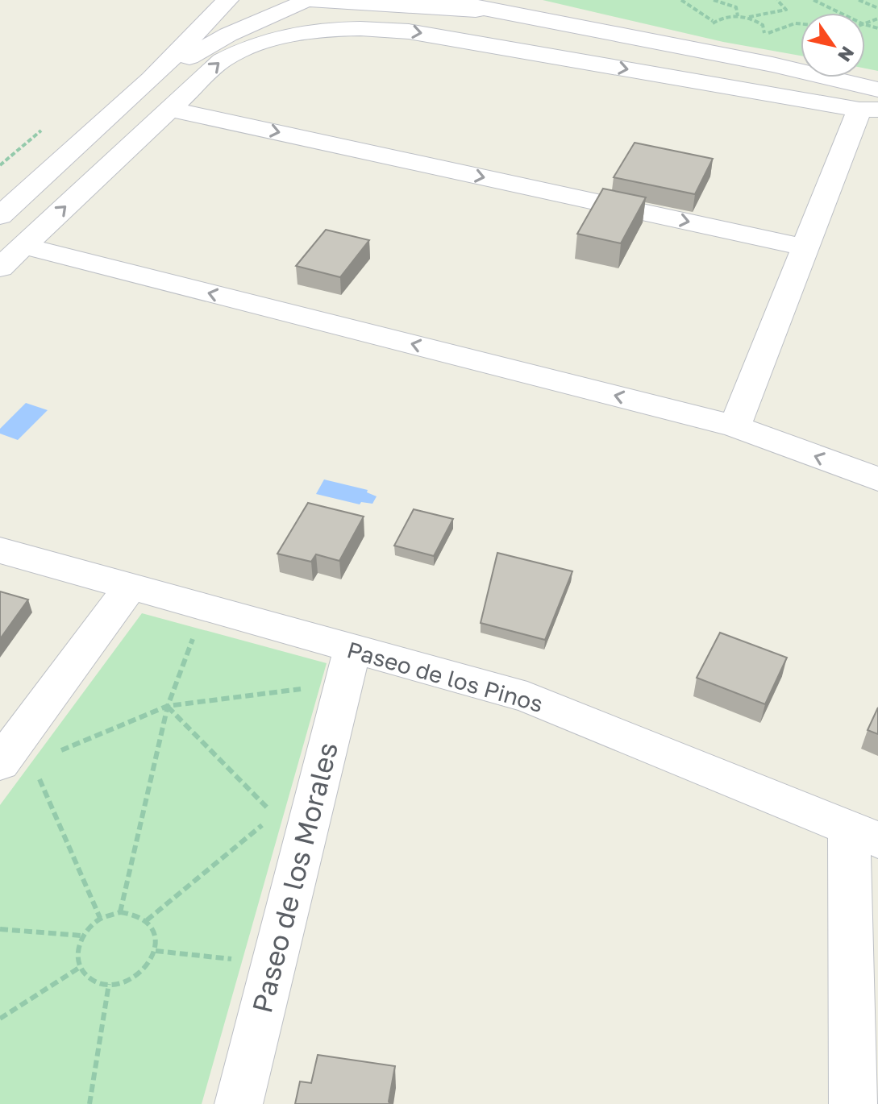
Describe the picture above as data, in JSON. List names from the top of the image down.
{
  "streets": {
    "street": ["Paseo de los Pinos", "Paseo de los Morales"]
  },
  "crossings": [
    ["Paseo de los Pinos", "Paseo de los Morales"]
  ],
  "north": "bottom right"
}
